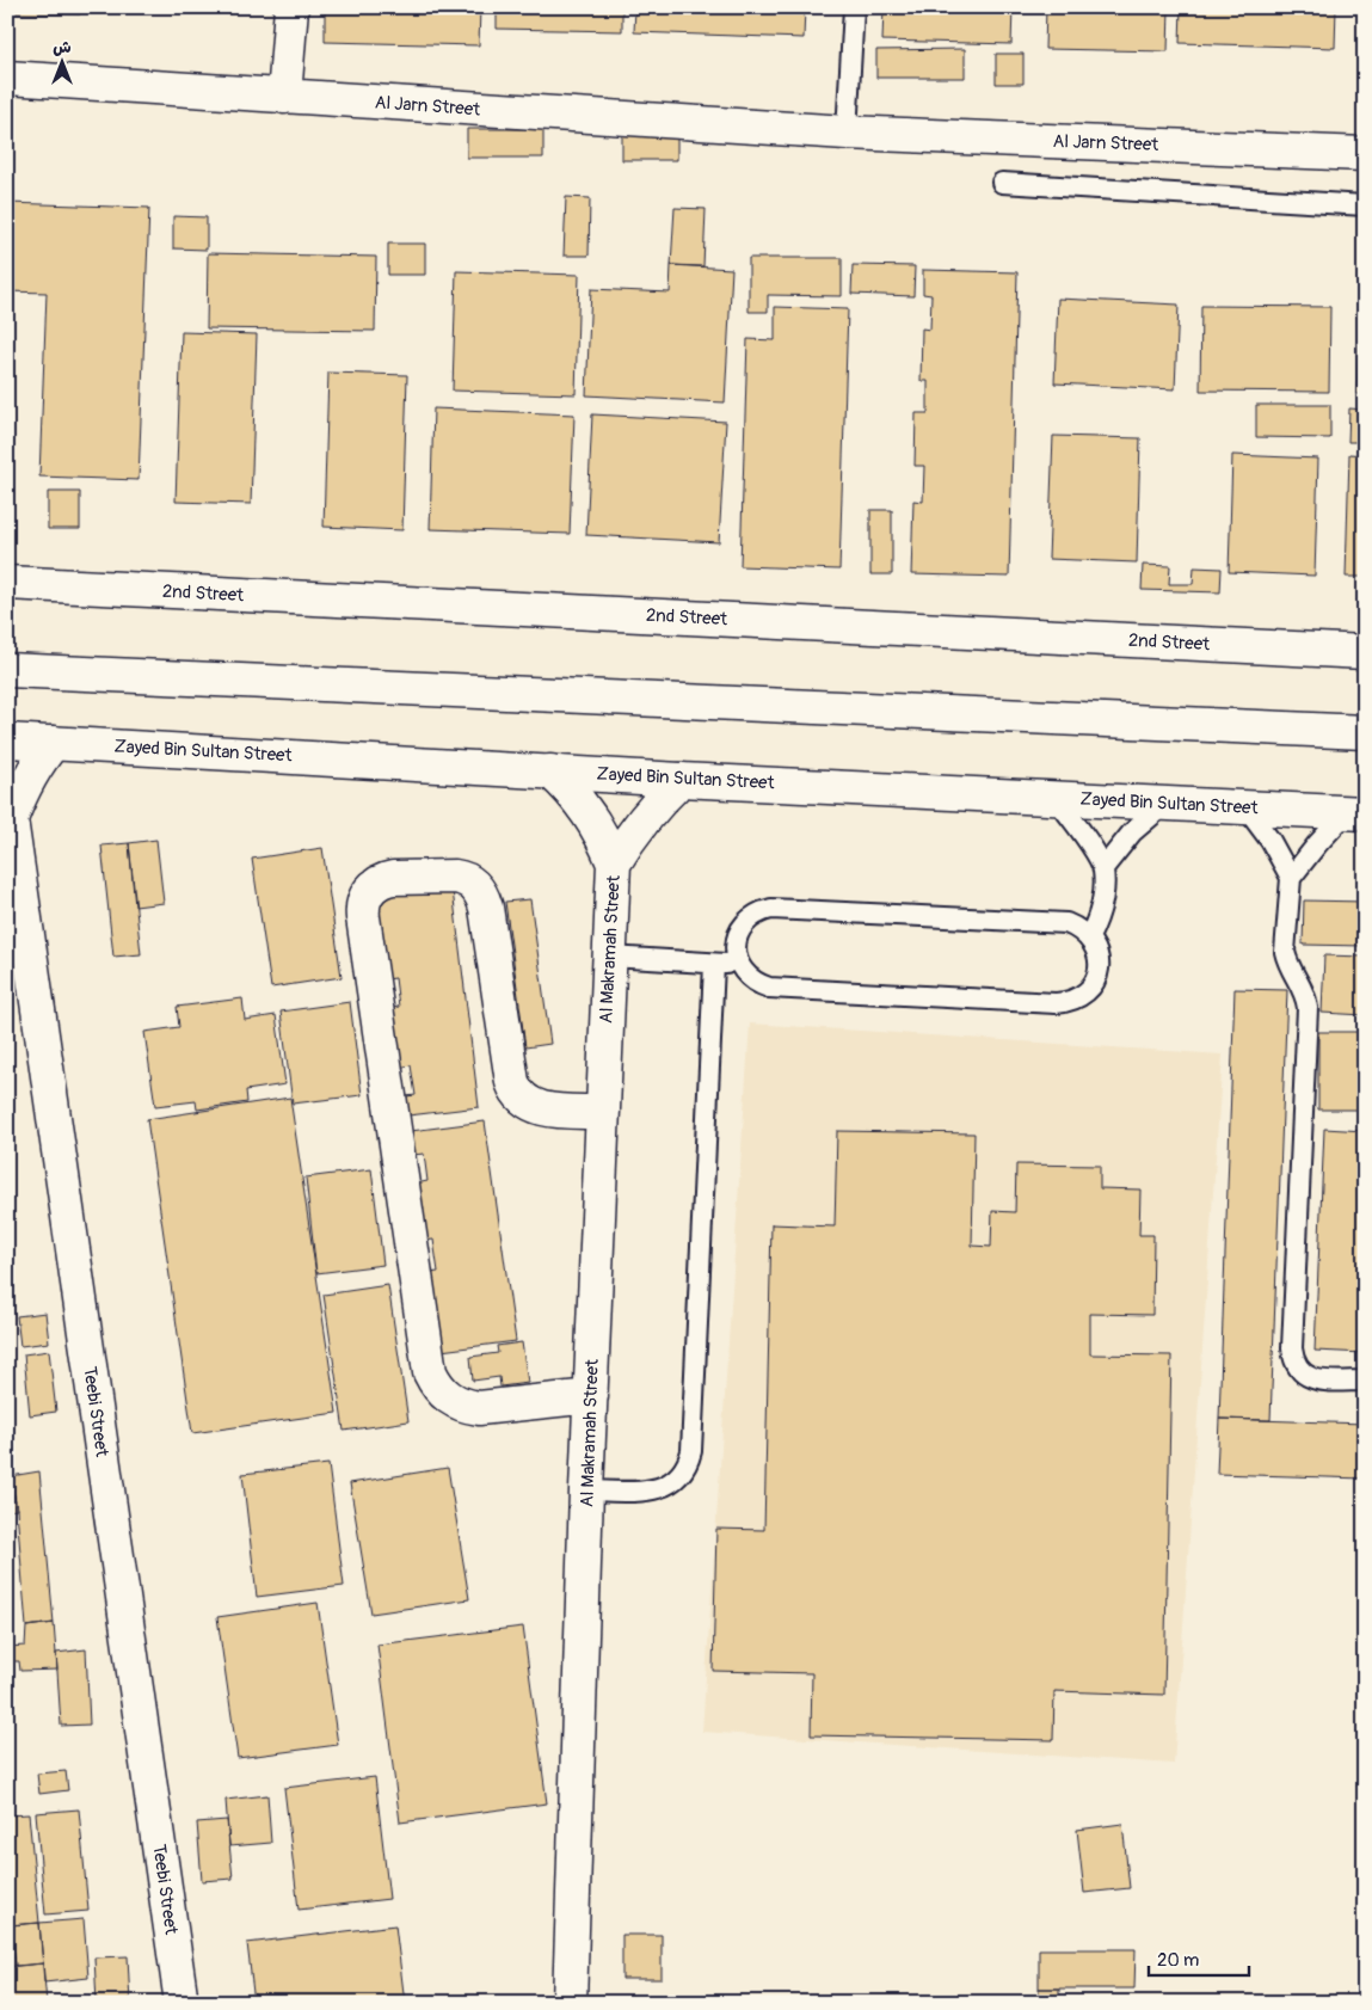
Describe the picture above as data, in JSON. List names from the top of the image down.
{
  "streets": {
    "street": [
      "Al Jarn Street",
      "2nd Street",
      "Zayed Bin Sultan Street",
      "Al Makramah Street",
      "Teebi Street"
    ]
  },
  "crossings": [
    ["Zayed Bin Sultan Street", "Al Makramah Street"],
    ["Zayed Bin Sultan Street", "Teebi Street"]
  ],
  "scale_bar": "20 m",
  "north": "top"
}
